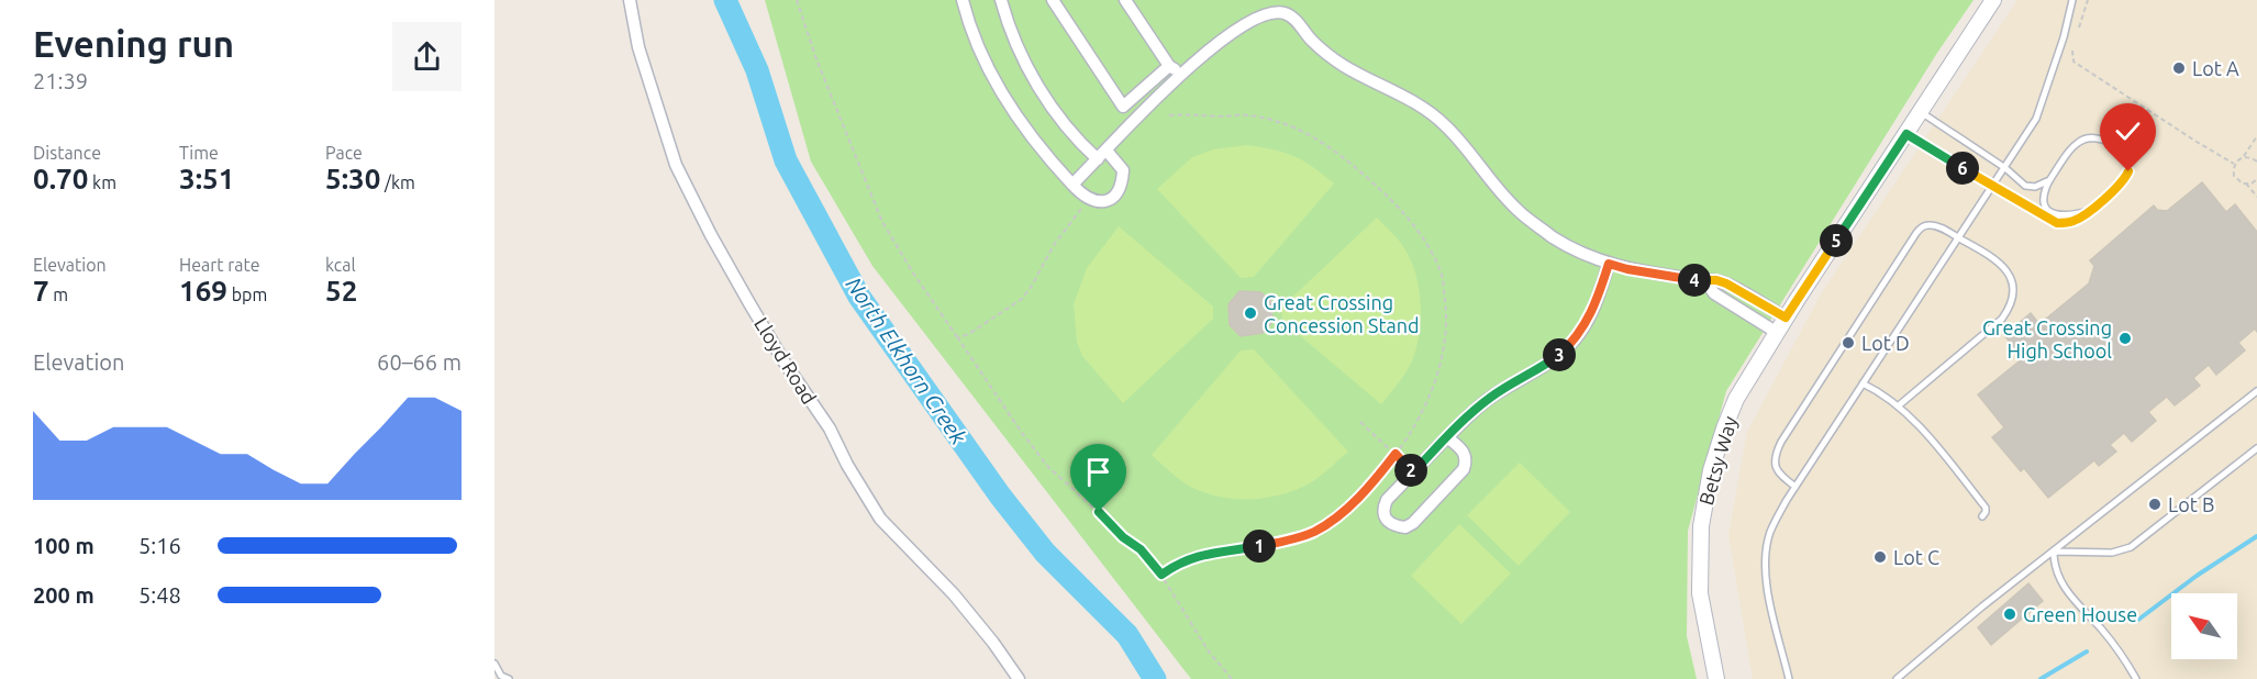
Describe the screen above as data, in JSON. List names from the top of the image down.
{
  "streets": {
    "street": ["Lloyd Road", "Betsy Way"]
  },
  "water": ["North Elkhorn Creek"],
  "places": [
    "Lot A",
    "Great Crossing Concession Stand",
    "Great Crossing High School",
    "Lot D",
    "Lot B",
    "Lot C",
    "Green House"
  ],
  "north": "top left",
  "page": {
    "heading": ["Evening run", "21:39"],
    "stats": [
      ["Distance", "0.70 km"],
      ["Time", "3:51"],
      ["Pace", "5:30 /km"],
      ["Elevation", "7 m"],
      ["Heart rate", "169 bpm"],
      ["kcal", "52"]
    ],
    "pins": [
      "6",
      "5",
      "4",
      "3",
      "2",
      "1"
    ],
    "chart": ["Elevation", "60–66 m"],
    "list": [
      {
        "name": "100 m",
        "note": "5:16"
      },
      {
        "name": "200 m",
        "note": "5:48"
      }
    ]
  }
}
